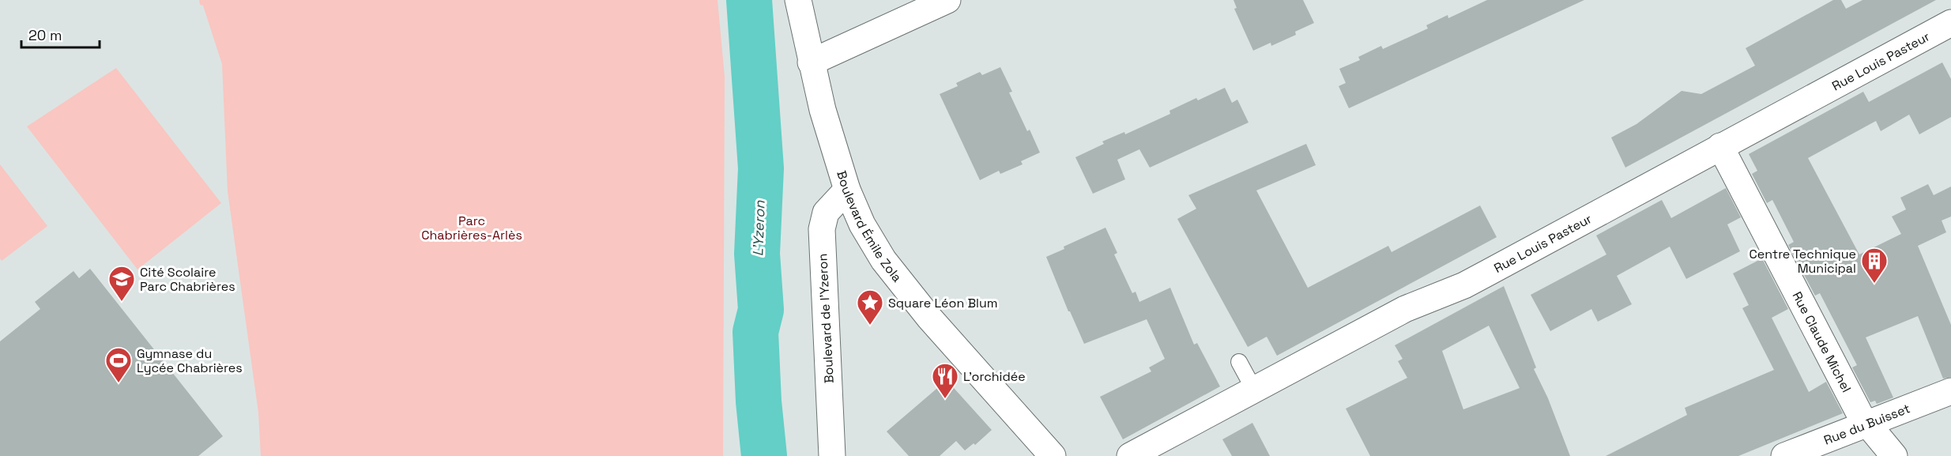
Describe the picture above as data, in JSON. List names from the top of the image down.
{
  "streets": {
    "street": [
      "Rue Louis Pasteur",
      "Boulevard Émile Zola",
      "Boulevard de l'Yzeron",
      "Rue Claude Michel",
      "Rue du Buisset"
    ]
  },
  "crossings": [
    ["Rue Louis Pasteur", "Rue Claude Michel"],
    ["Boulevard Émile Zola", "Boulevard de l'Yzeron"],
    ["Rue Claude Michel", "Rue du Buisset"]
  ],
  "water": ["L'Yzeron"],
  "parks": ["Parc Chabrières-Arlès"],
  "places": {
    "building": ["Centre Technique Municipal"],
    "school or university": ["Cité Scolaire Parc Chabrières"],
    "place": ["Square Léon Blum"],
    "sports": ["Gymnase du Lycée Chabrières"],
    "restaurant": ["L'orchidée"]
  },
  "scale_bar": "20 m"
}
